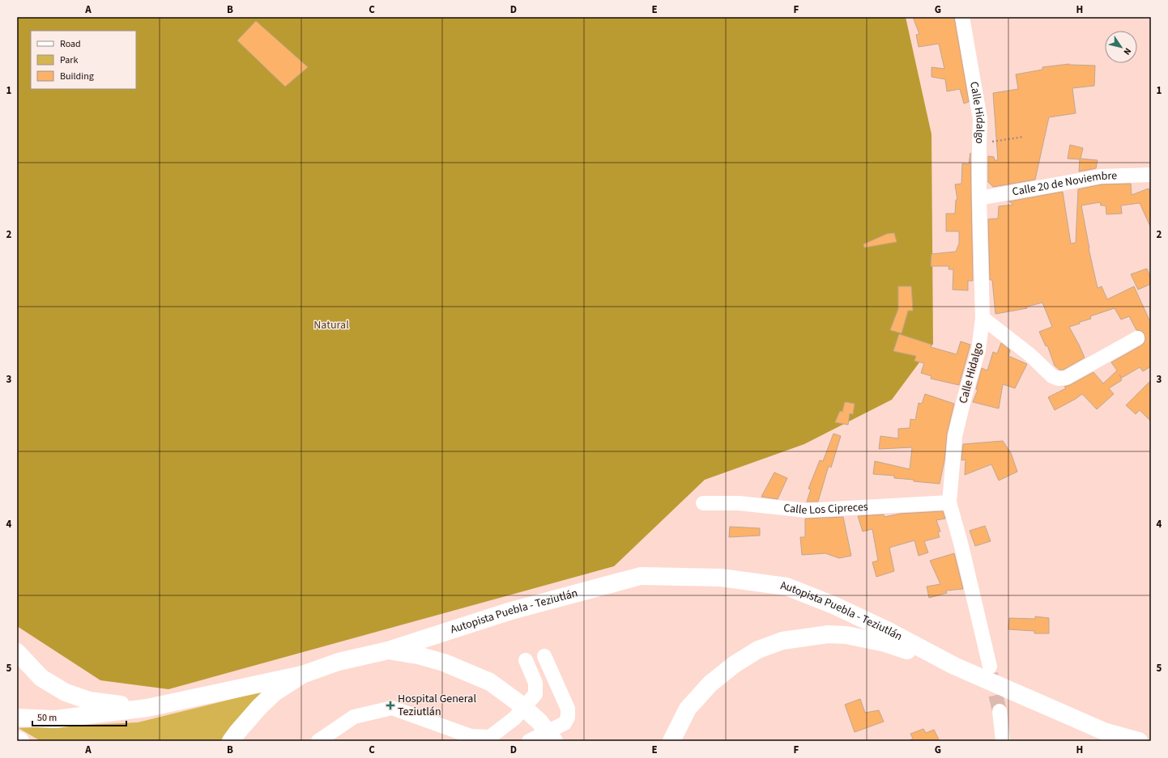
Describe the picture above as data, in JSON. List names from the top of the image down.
{
  "streets": {
    "main road": ["Autopista Puebla - Teziutlán"],
    "street": ["Calle Hidalgo", "Calle 20 de Noviembre", "Calle Los Cipreces"]
  },
  "crossings": [
    ["Calle Hidalgo", "Calle 20 de Noviembre"],
    ["Calle Hidalgo", "Calle Los Cipreces"]
  ],
  "parks": ["Natural"],
  "places": {
    "health": ["Hospital General Teziutlán"]
  },
  "legend": ["Road", "Park", "Building"],
  "scale_bar": "50 m",
  "north": "bottom right",
  "grid": {
    "columns": [
      "A",
      "B",
      "C",
      "D",
      "E",
      "F",
      "G",
      "H"
    ],
    "rows": [
      "1",
      "2",
      "3",
      "4",
      "5"
    ]
  }
}
